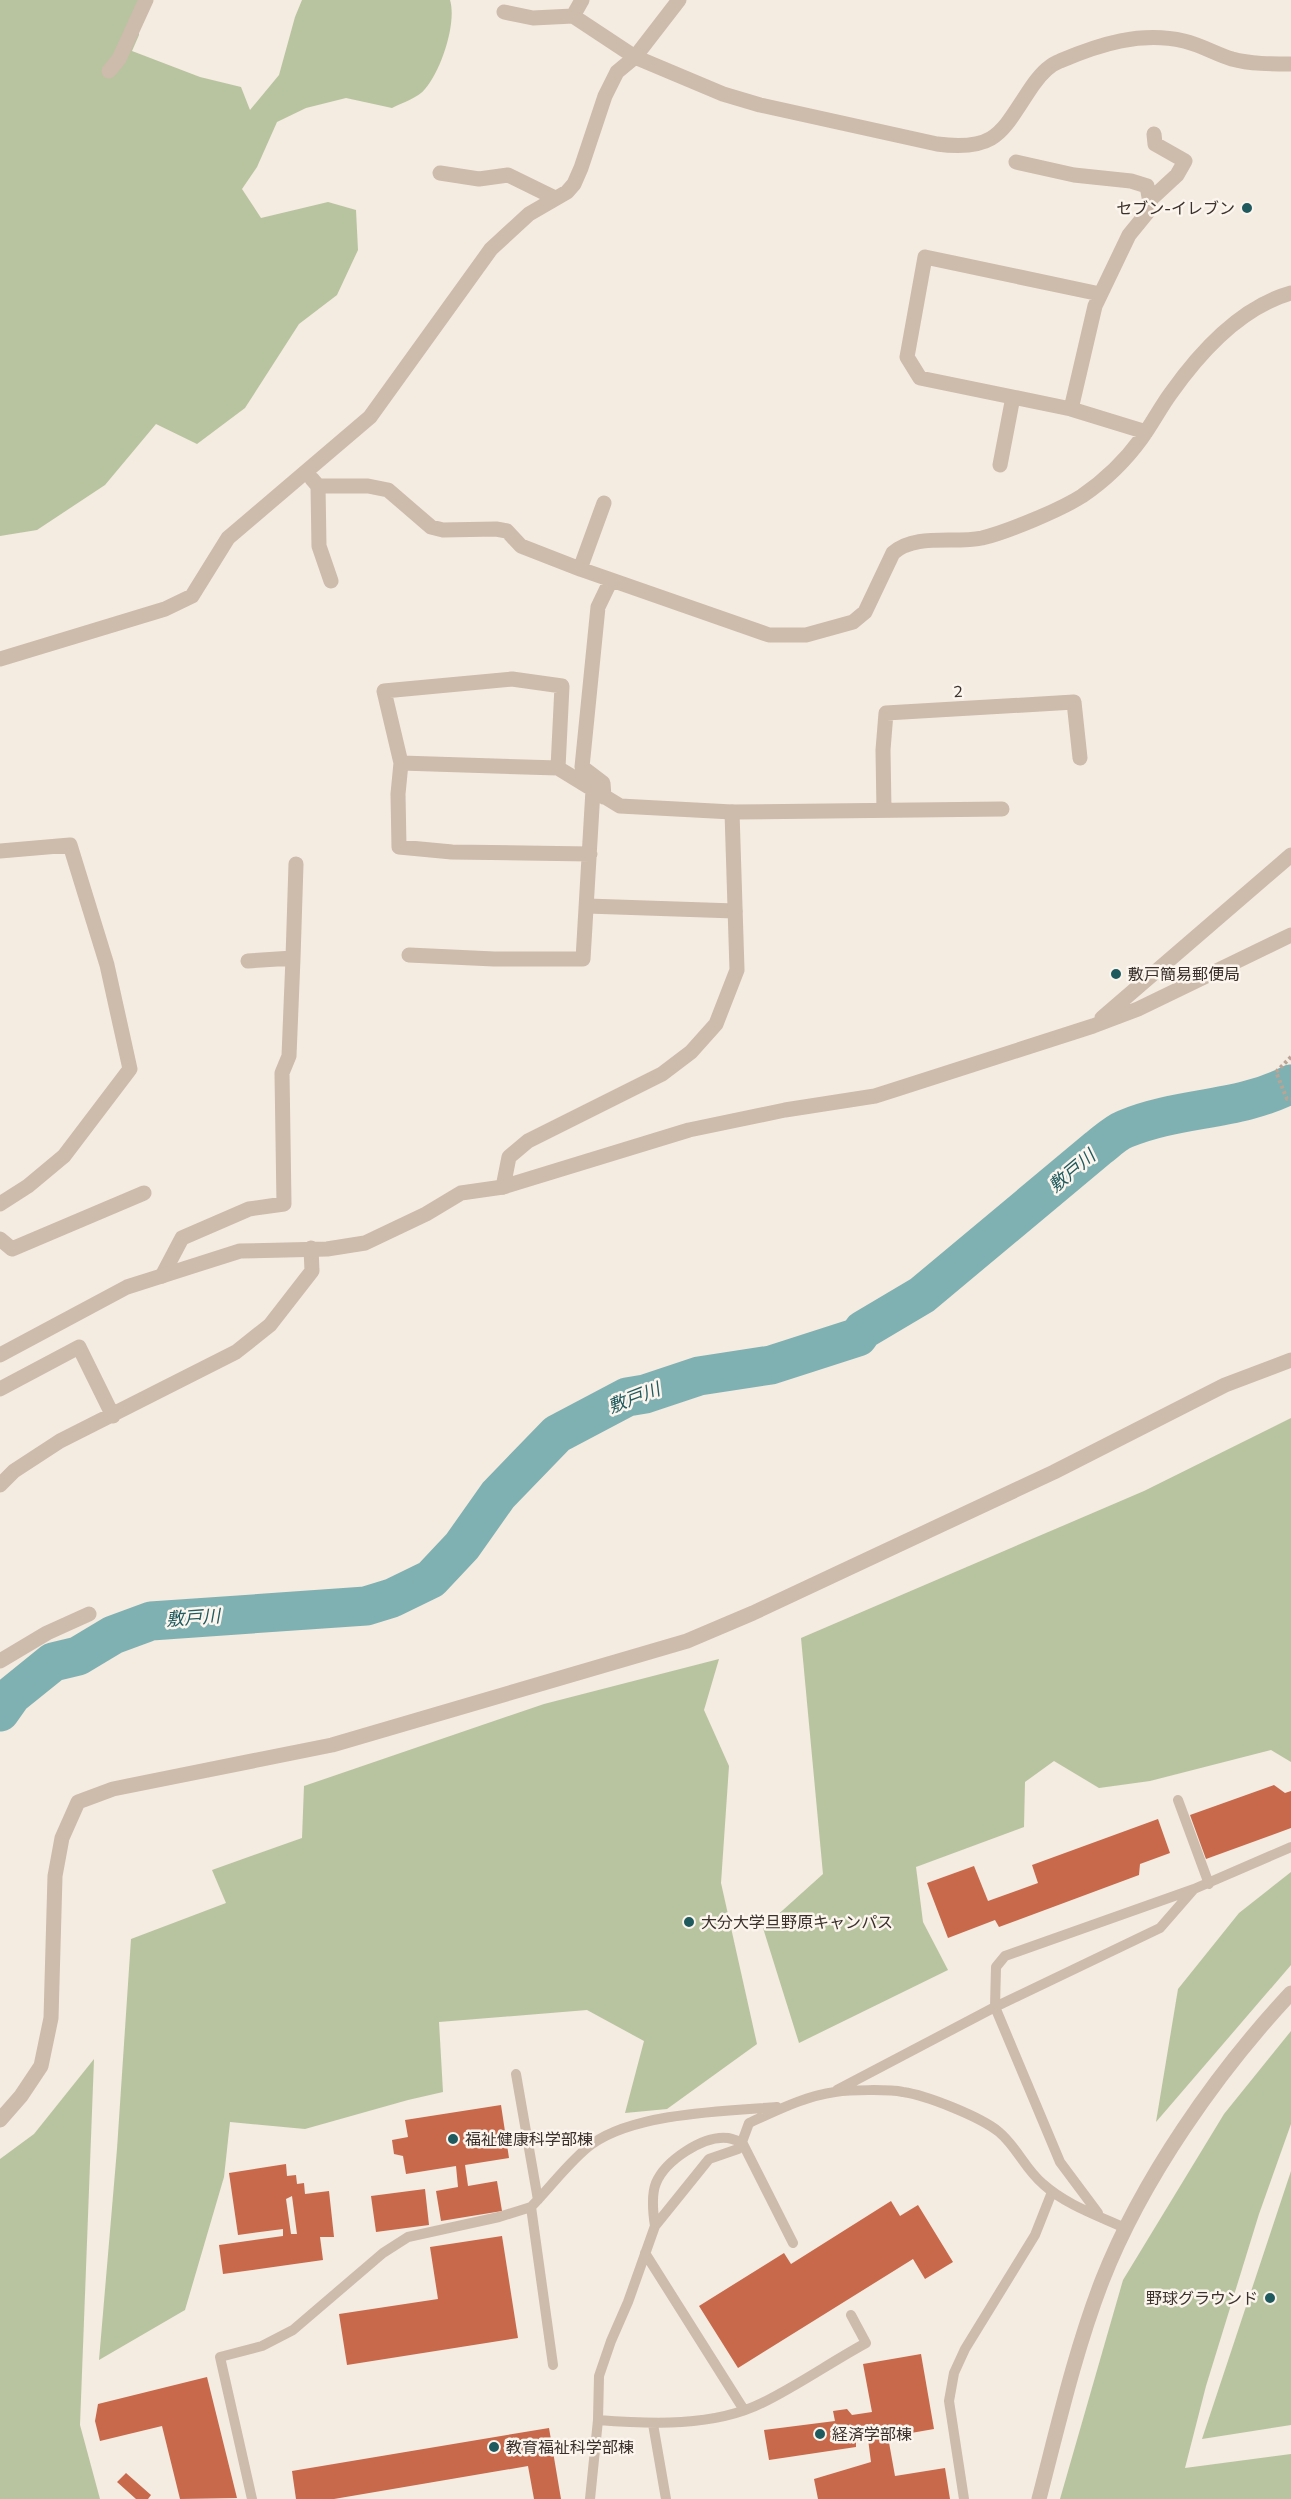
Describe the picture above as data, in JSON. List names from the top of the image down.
{
  "streets": {
    "street": ["2"]
  },
  "water": ["敷戸川"],
  "places": [
    "セブン-イレブン",
    "敷戸簡易郵便局",
    "大分大学旦野原キャンパス",
    "福祉健康科学部棟",
    "野球グラウンド",
    "経済学部棟",
    "教育福祉科学部棟"
  ]
}
